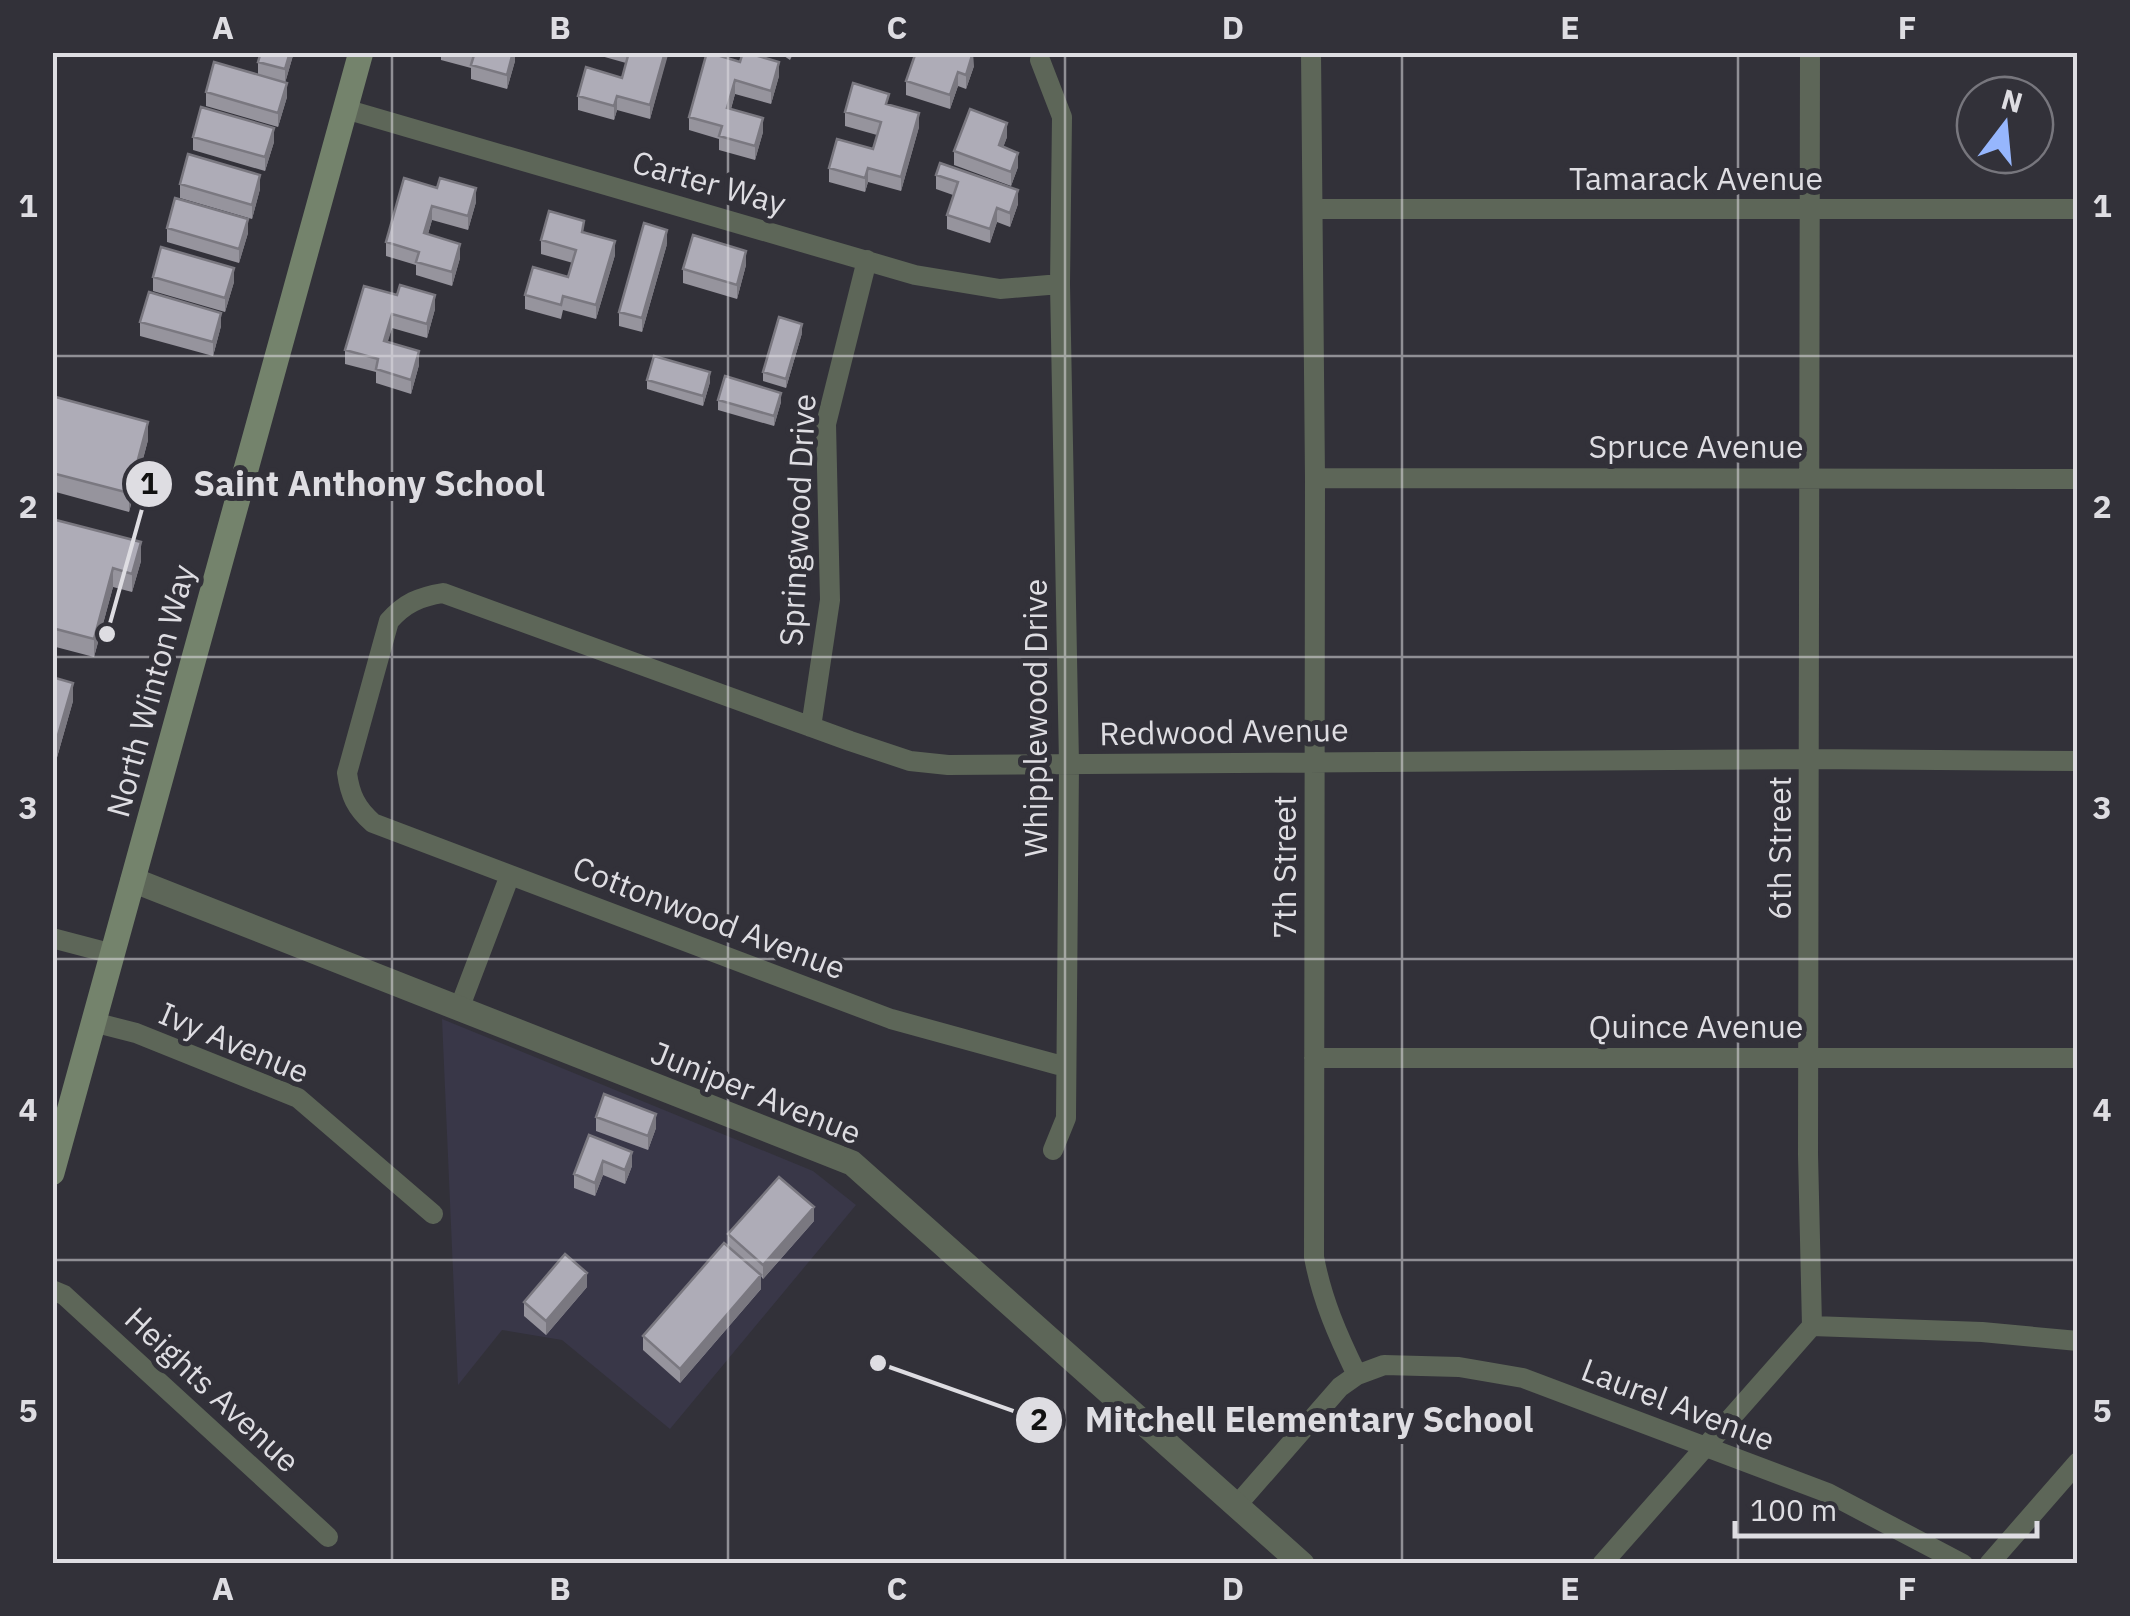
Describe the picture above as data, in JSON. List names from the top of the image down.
{
  "streets": {
    "main road": ["North Winton Way"],
    "street": [
      "Tamarack Avenue",
      "Carter Way",
      "Spruce Avenue",
      "Springwood Drive",
      "Whipplewood Drive",
      "Redwood Avenue",
      "6th Street",
      "7th Street",
      "Cottonwood Avenue",
      "Quince Avenue",
      "Ivy Avenue",
      "Juniper Avenue",
      "Heights Avenue",
      "Laurel Avenue"
    ]
  },
  "crossings": [
    ["Tamarack Avenue", "6th Street"],
    ["Tamarack Avenue", "7th Street"],
    ["Carter Way", "Springwood Drive"],
    ["Carter Way", "North Winton Way"],
    ["Carter Way", "Whipplewood Drive"],
    ["Spruce Avenue", "6th Street"],
    ["Spruce Avenue", "7th Street"],
    ["Springwood Drive", "Redwood Avenue"],
    ["North Winton Way", "Ivy Avenue"],
    ["North Winton Way", "Juniper Avenue"],
    ["Whipplewood Drive", "Redwood Avenue"],
    ["Whipplewood Drive", "Cottonwood Avenue"],
    ["Redwood Avenue", "6th Street"],
    ["Redwood Avenue", "7th Street"],
    ["Redwood Avenue", "Cottonwood Avenue"],
    ["6th Street", "Quince Avenue"],
    ["7th Street", "Quince Avenue"],
    ["7th Street", "Laurel Avenue"]
  ],
  "places": ["Saint Anthony School", "Mitchell Elementary School"],
  "scale_bar": "100 m",
  "north": "top",
  "grid": {
    "columns": [
      "A",
      "B",
      "C",
      "D",
      "E",
      "F"
    ],
    "rows": [
      "1",
      "2",
      "3",
      "4",
      "5"
    ]
  }
}
